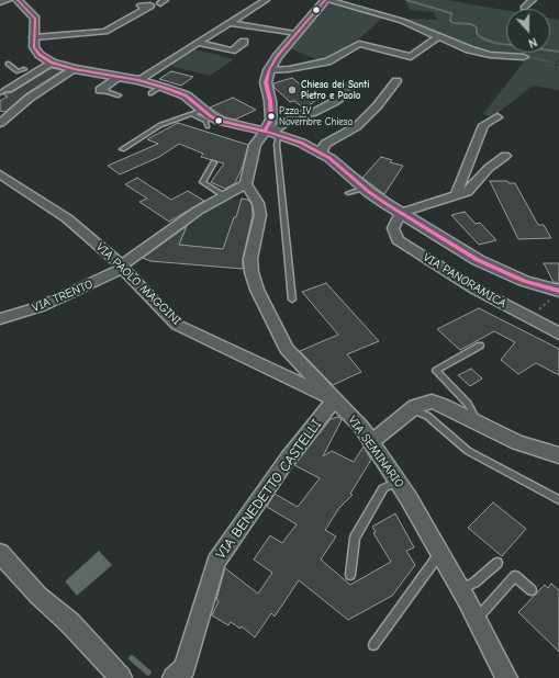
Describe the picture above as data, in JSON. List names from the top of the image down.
{
  "streets": {
    "street": [
      "VIA PANORAMICA",
      "VIA PAOLO MAGGINI",
      "VIA TRENTO",
      "VIA SEMINARIO",
      "VIA BENEDETTO CASTELLI"
    ]
  },
  "crossings": [
    ["VIA PAOLO MAGGINI", "VIA TRENTO"],
    ["VIA PAOLO MAGGINI", "VIA SEMINARIO"],
    ["VIA PAOLO MAGGINI", "VIA BENEDETTO CASTELLI"],
    ["VIA TRENTO", "VIA SEMINARIO"],
    ["VIA SEMINARIO", "VIA BENEDETTO CASTELLI"]
  ],
  "places": ["Chiesa dei Santi Pietro e Paolo", "P.zza IV Novembre Chiesa"],
  "north": "bottom"
}
